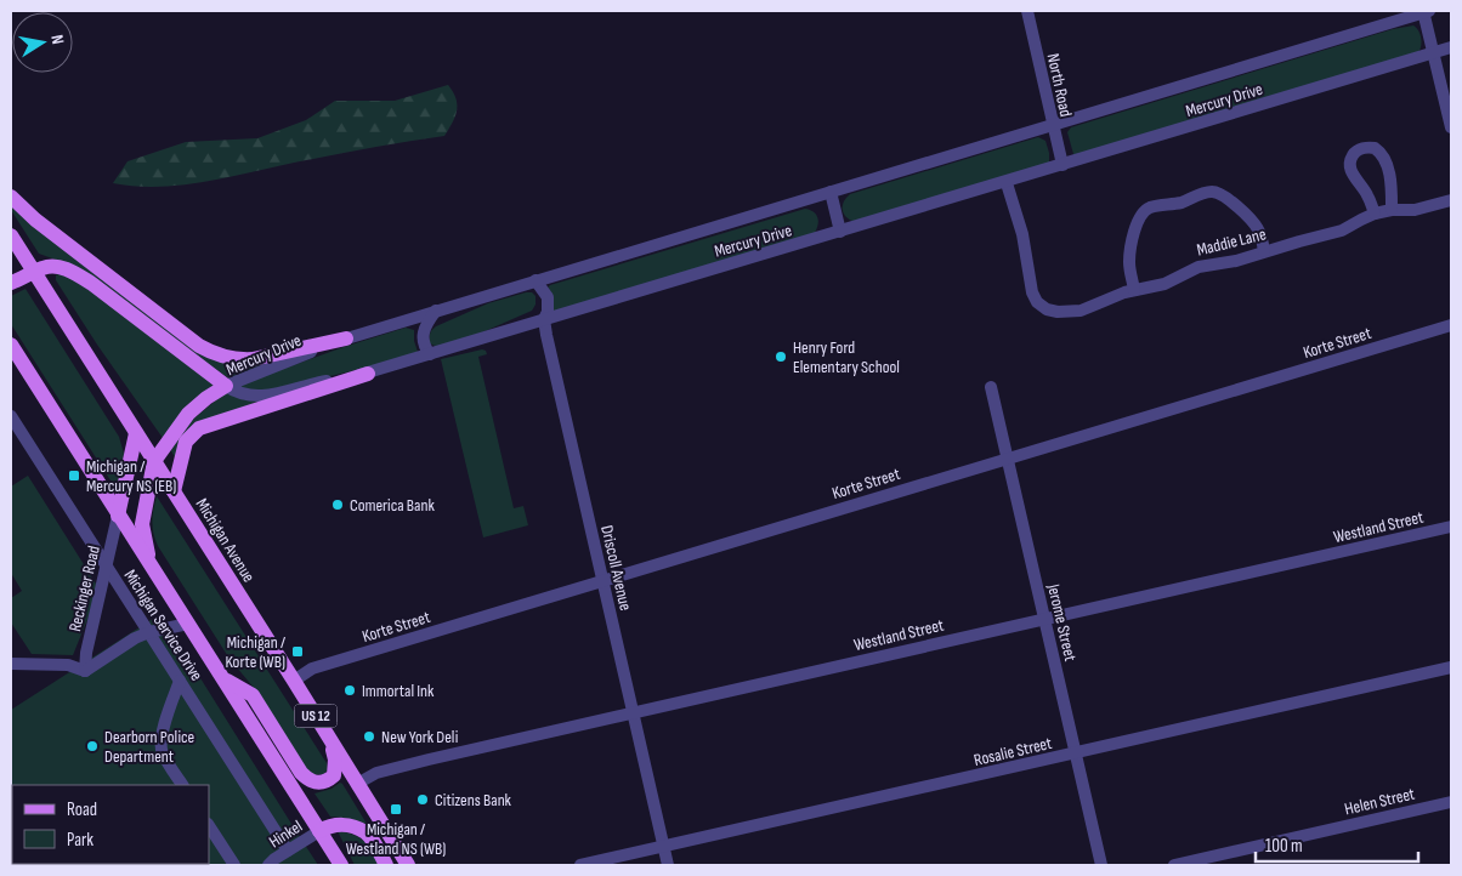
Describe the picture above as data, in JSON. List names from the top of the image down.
{
  "streets": {
    "main road": ["Michigan Avenue", "US 12"],
    "street": [
      "North Road",
      "Mercury Drive",
      "Maddie Lane",
      "Korte Street",
      "Westland Street",
      "Driscoll Avenue",
      "Reckinger Road",
      "Jerome Street",
      "Michigan Service Drive",
      "Rosalie Street",
      "Helen Street",
      "Hinkel"
    ]
  },
  "crossings": [
    ["North Road", "Mercury Drive"],
    ["Mercury Drive", "Maddie Lane"],
    ["Mercury Drive", "Driscoll Avenue"],
    ["Korte Street", "Michigan Avenue"],
    ["Korte Street", "Driscoll Avenue"],
    ["Korte Street", "Jerome Street"],
    ["Westland Street", "Michigan Avenue"],
    ["Westland Street", "Driscoll Avenue"],
    ["Westland Street", "Jerome Street"],
    ["Driscoll Avenue", "Rosalie Street"],
    ["Reckinger Road", "Michigan Service Drive"],
    ["Jerome Street", "Rosalie Street"],
    ["Michigan Service Drive", "Hinkel"]
  ],
  "places": {
    "other": [
      "Henry Ford Elementary School",
      "Comerica Bank",
      "Immortal Ink",
      "New York Deli",
      "Dearborn Police Department",
      "Citizens Bank"
    ],
    "transit": ["Michigan / Mercury NS (EB)", "Michigan / Korte (WB)", "Michigan / Westland NS (WB)"]
  },
  "legend": ["Road", "Park"],
  "scale_bar": "100 m",
  "north": "right"
}
